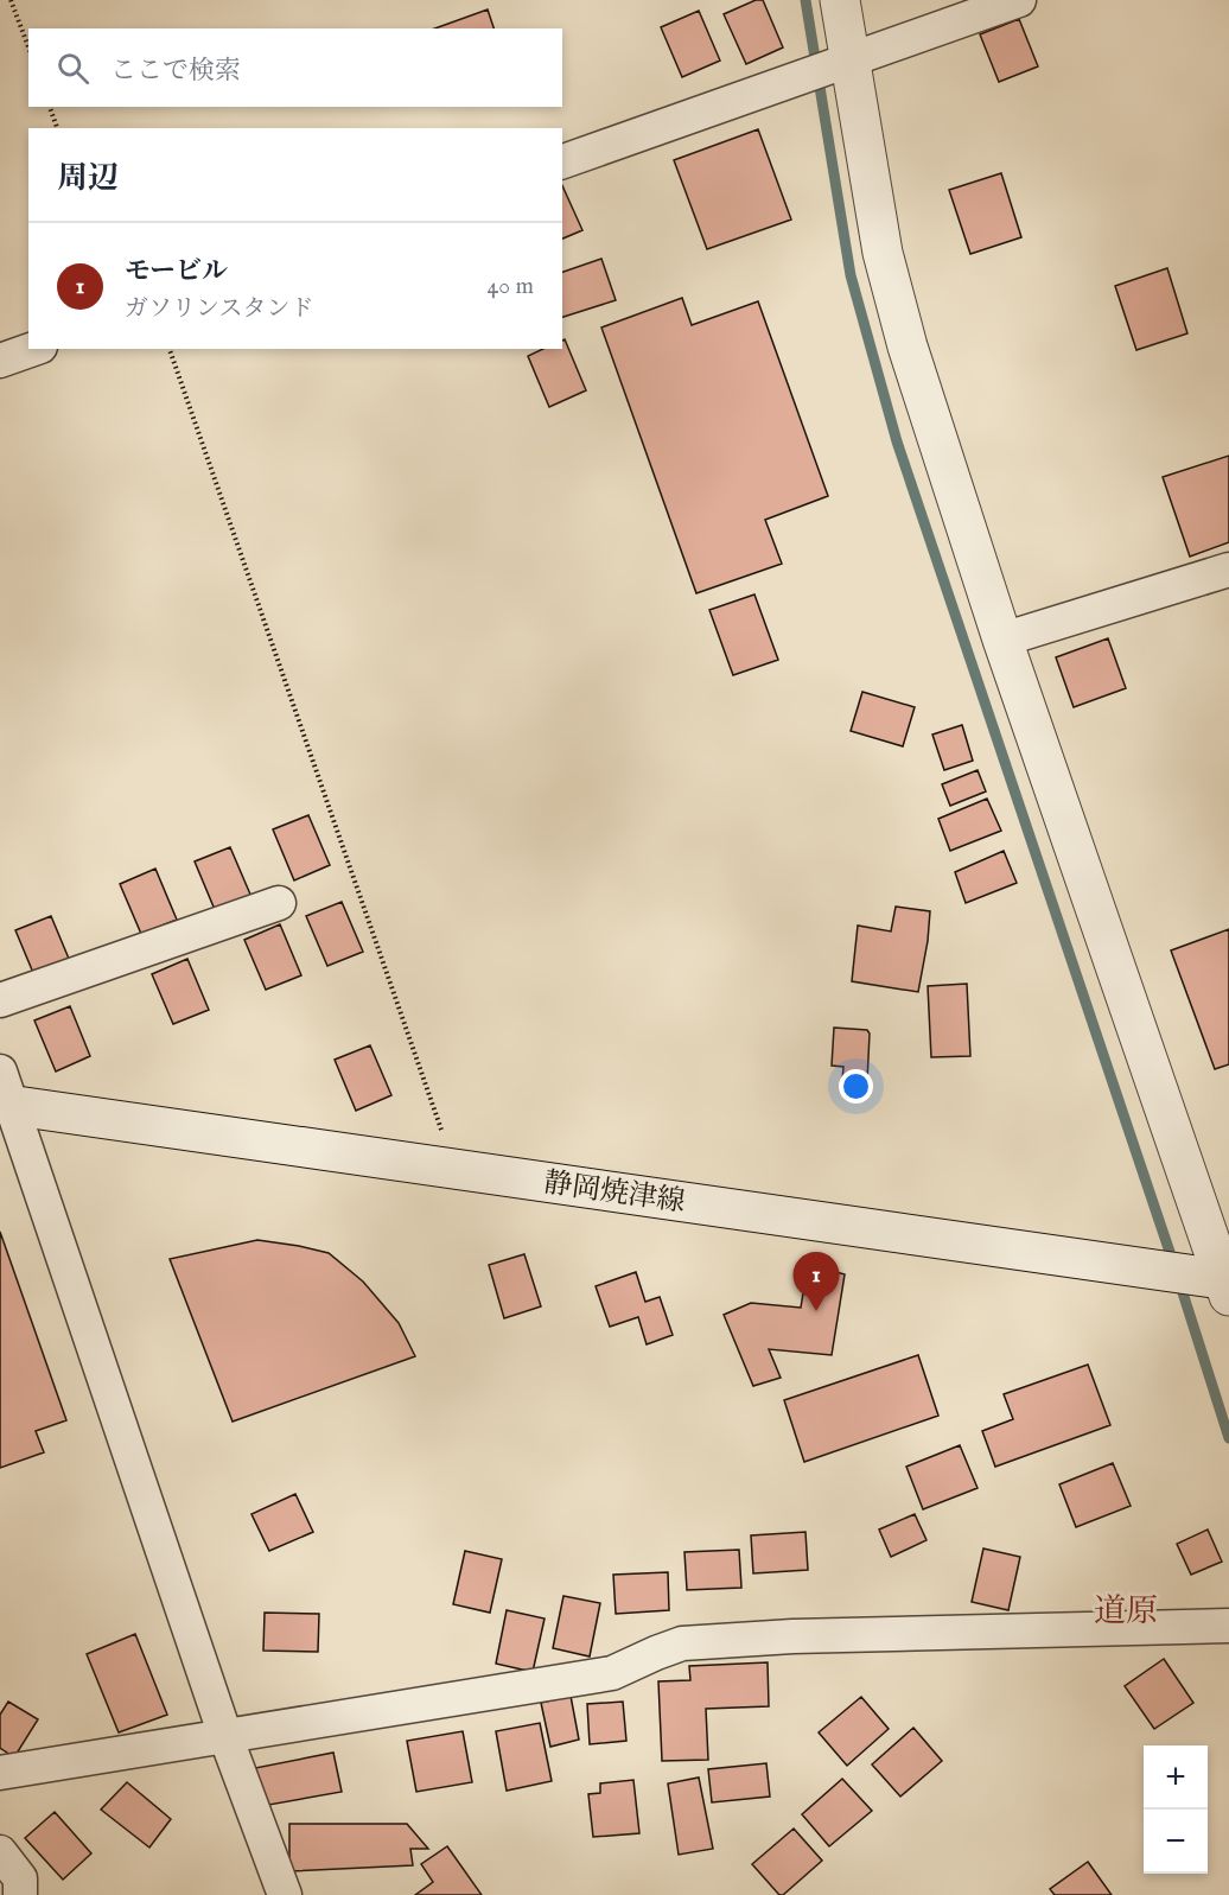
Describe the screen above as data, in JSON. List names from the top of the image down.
{
  "streets": {
    "street": ["静岡焼津線"]
  },
  "districts": ["道原"],
  "page": {
    "search": "ここで検索",
    "heading": "周辺",
    "list": [
      {
        "mark": "1",
        "name": "モービル",
        "note": "ガソリンスタンド",
        "value": "40 m"
      }
    ],
    "pins": "1",
    "map_buttons": ["+", "−"]
  }
}
